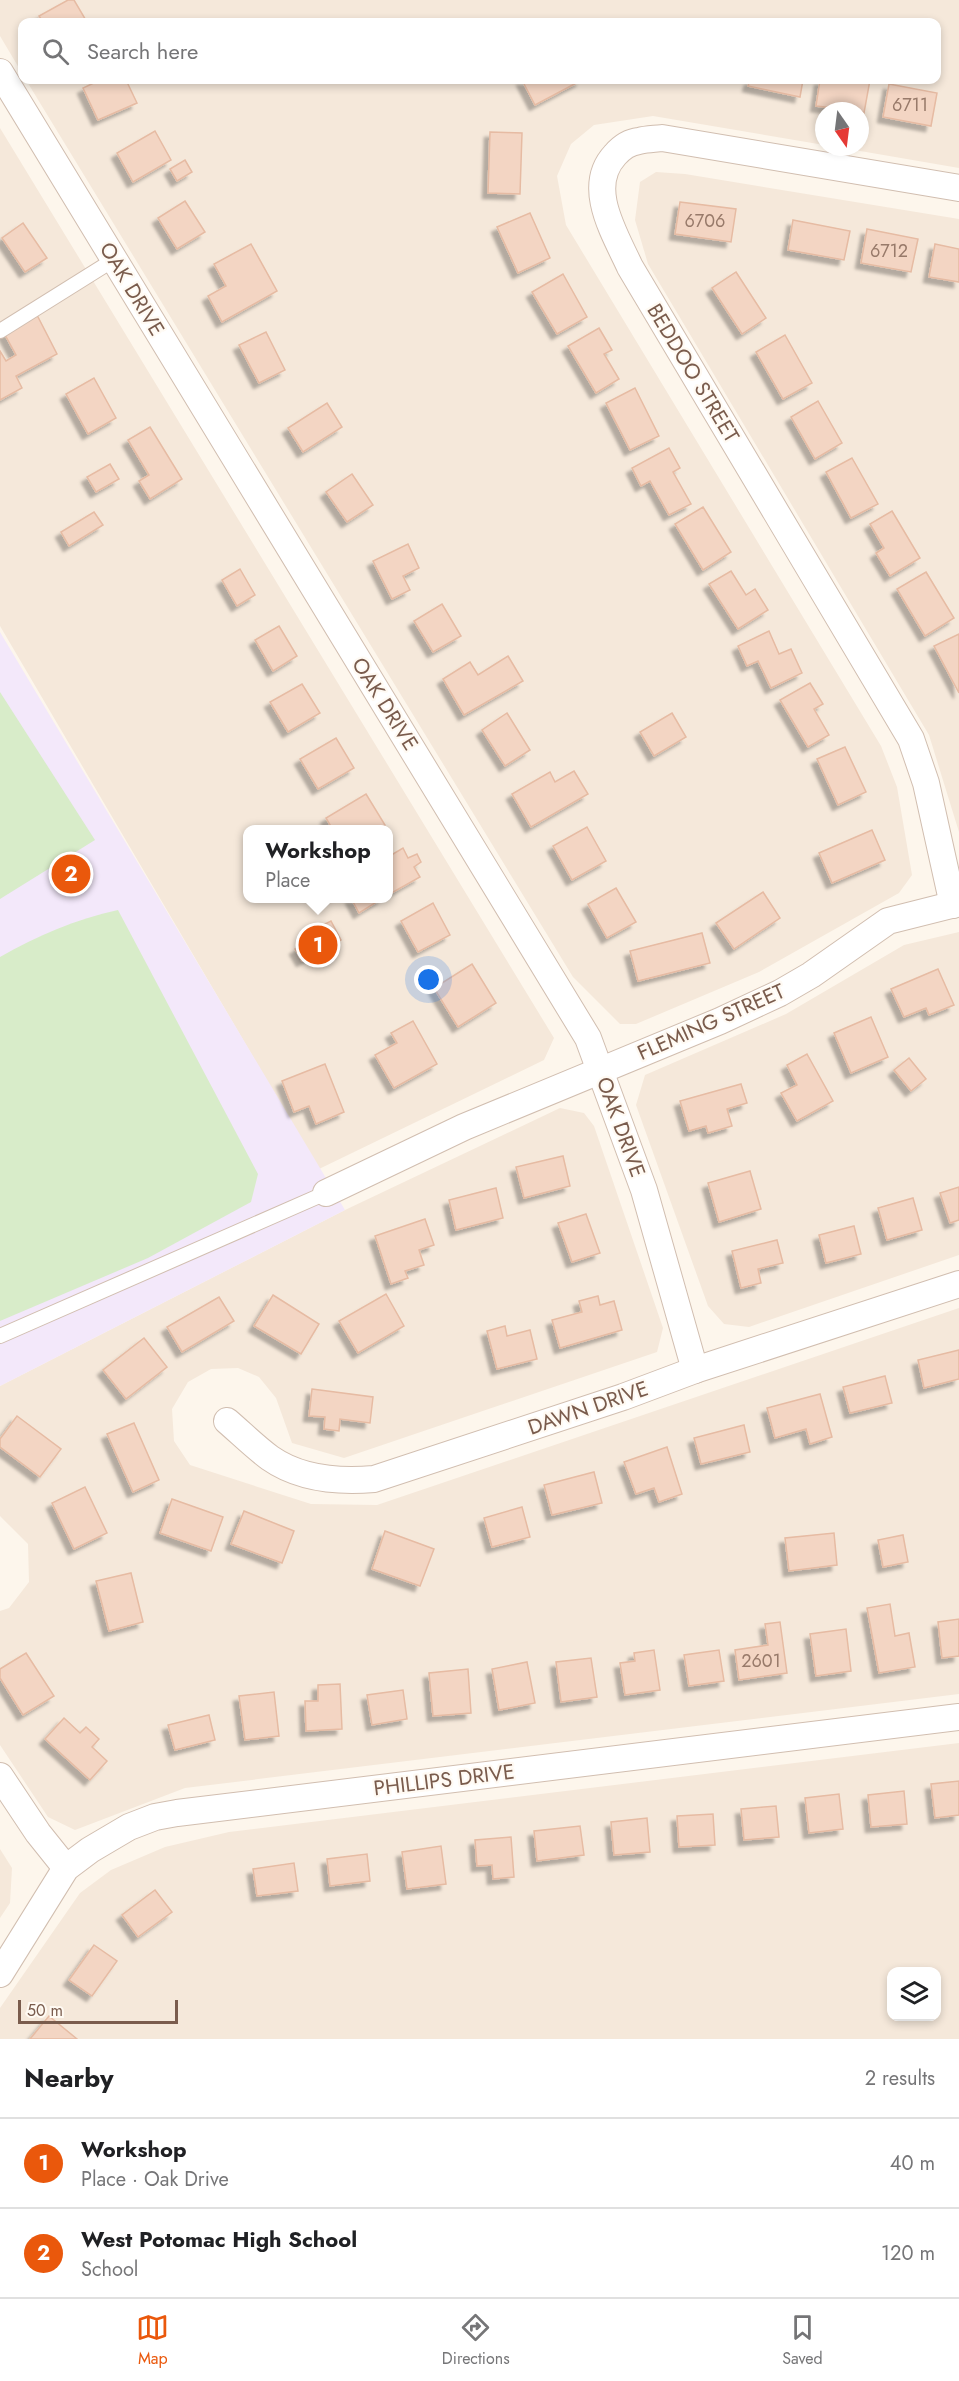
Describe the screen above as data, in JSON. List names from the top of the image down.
{
  "streets": {
    "street": [
      "OAK DRIVE",
      "BEDDOO STREET",
      "FLEMING STREET",
      "DAWN DRIVE",
      "PHILLIPS DRIVE"
    ]
  },
  "crossings": [
    ["OAK DRIVE", "FLEMING STREET"],
    ["OAK DRIVE", "DAWN DRIVE"],
    ["BEDDOO STREET", "FLEMING STREET"]
  ],
  "house_numbers": [
    "6711",
    "6706",
    "6712",
    "2601"
  ],
  "scale_bar": "50 m",
  "north": "bottom",
  "page": {
    "search": "Search here",
    "popup": ["Workshop", "Place"],
    "pins": ["2", "1"],
    "scale": "50 m",
    "heading": ["Nearby", "2 results"],
    "list": [
      {
        "mark": "1",
        "name": "Workshop",
        "note": "Place · Oak Drive",
        "value": "40 m"
      },
      {
        "mark": "2",
        "name": "West Potomac High School",
        "note": "School",
        "value": "120 m"
      }
    ],
    "nav": ["Map", "Directions", "Saved"]
  }
}
